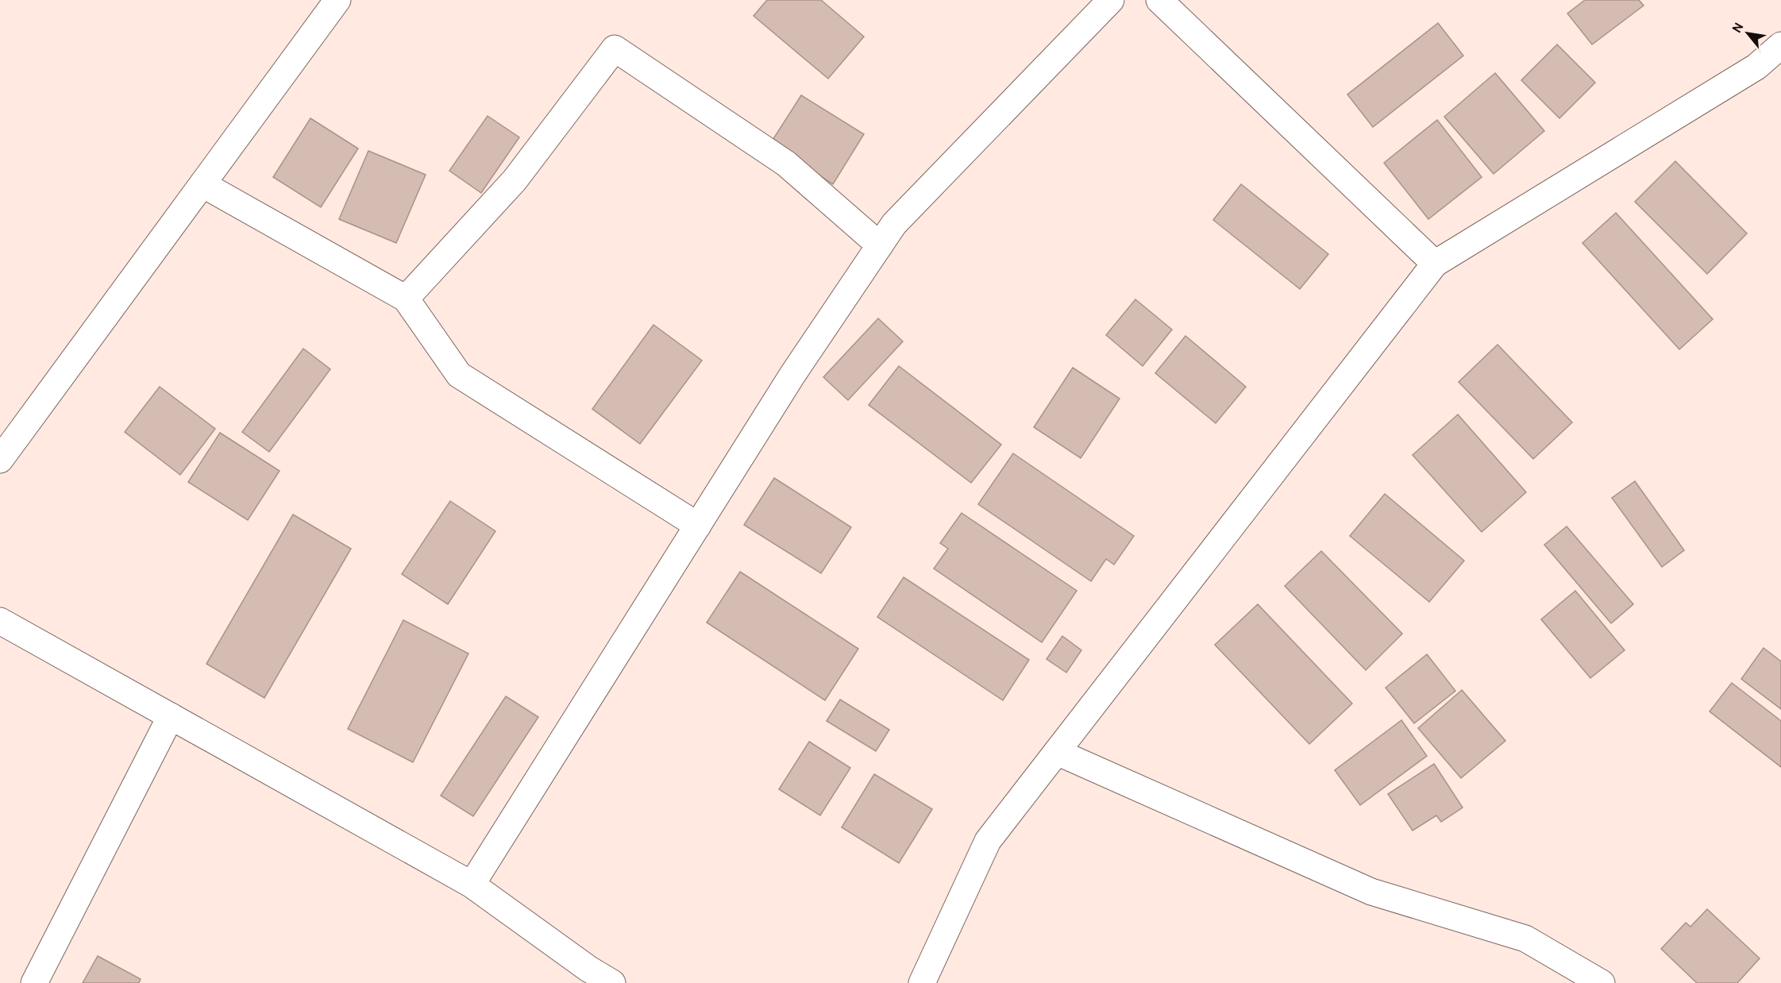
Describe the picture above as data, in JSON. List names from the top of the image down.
{
  "north": "top left"
}
